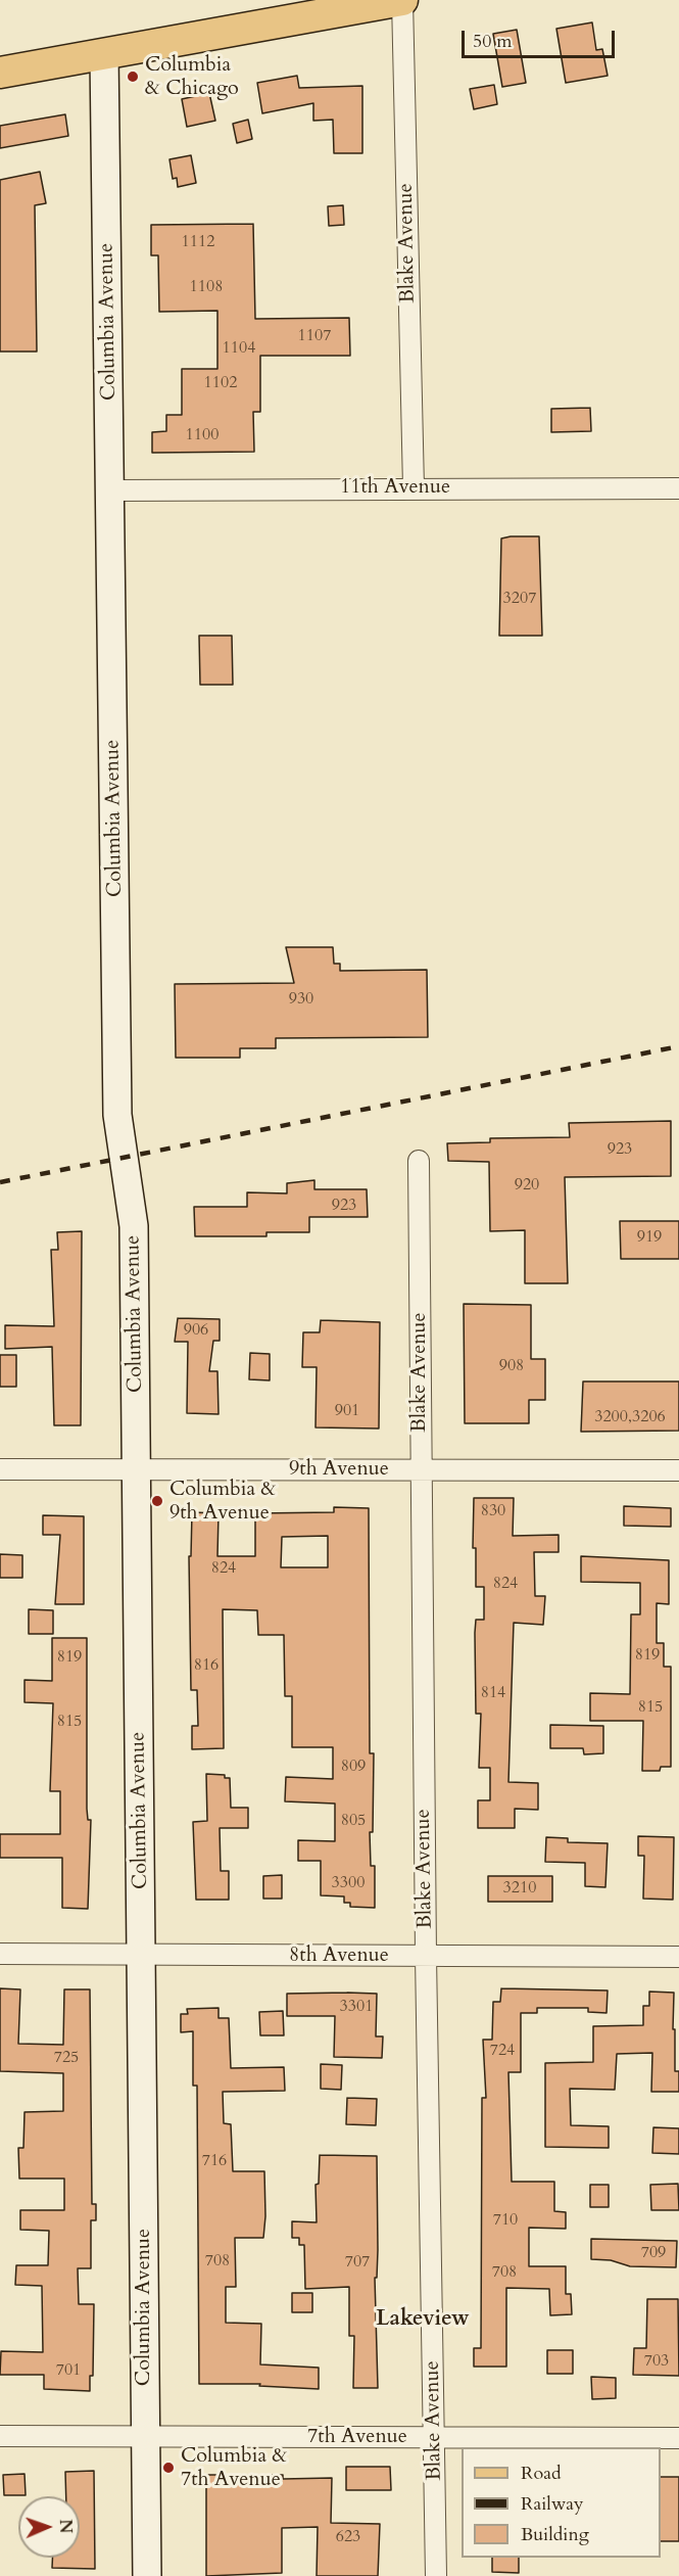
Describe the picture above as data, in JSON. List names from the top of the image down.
{
  "streets": {
    "street": [
      "Blake Avenue",
      "Columbia Avenue",
      "11th Avenue",
      "9th Avenue",
      "8th Avenue",
      "7th Avenue"
    ]
  },
  "crossings": [
    ["Blake Avenue", "11th Avenue"],
    ["Blake Avenue", "9th Avenue"],
    ["Blake Avenue", "8th Avenue"],
    ["Blake Avenue", "7th Avenue"],
    ["Columbia Avenue", "11th Avenue"],
    ["Columbia Avenue", "9th Avenue"],
    ["Columbia Avenue", "8th Avenue"],
    ["Columbia Avenue", "7th Avenue"]
  ],
  "districts": ["Lakeview"],
  "places": ["Columbia & Chicago", "Columbia & 9th Avenue", "Columbia & 7th Avenue"],
  "house_numbers": [
    "1112",
    "1108",
    "1107",
    "1104",
    "1102",
    "1100",
    "3207",
    "930",
    "923",
    "920",
    "923",
    "919",
    "906",
    "908",
    "901",
    "3200,3206",
    "830",
    "824",
    "824",
    "819",
    "819",
    "816",
    "814",
    "815",
    "815",
    "809",
    "805",
    "3300",
    "3210",
    "3301",
    "724",
    "725",
    "716",
    "710",
    "709",
    "708",
    "707",
    "708",
    "703",
    "701",
    "623"
  ],
  "legend": ["Road", "Railway", "Building"],
  "scale_bar": "50 m",
  "north": "right"
}
